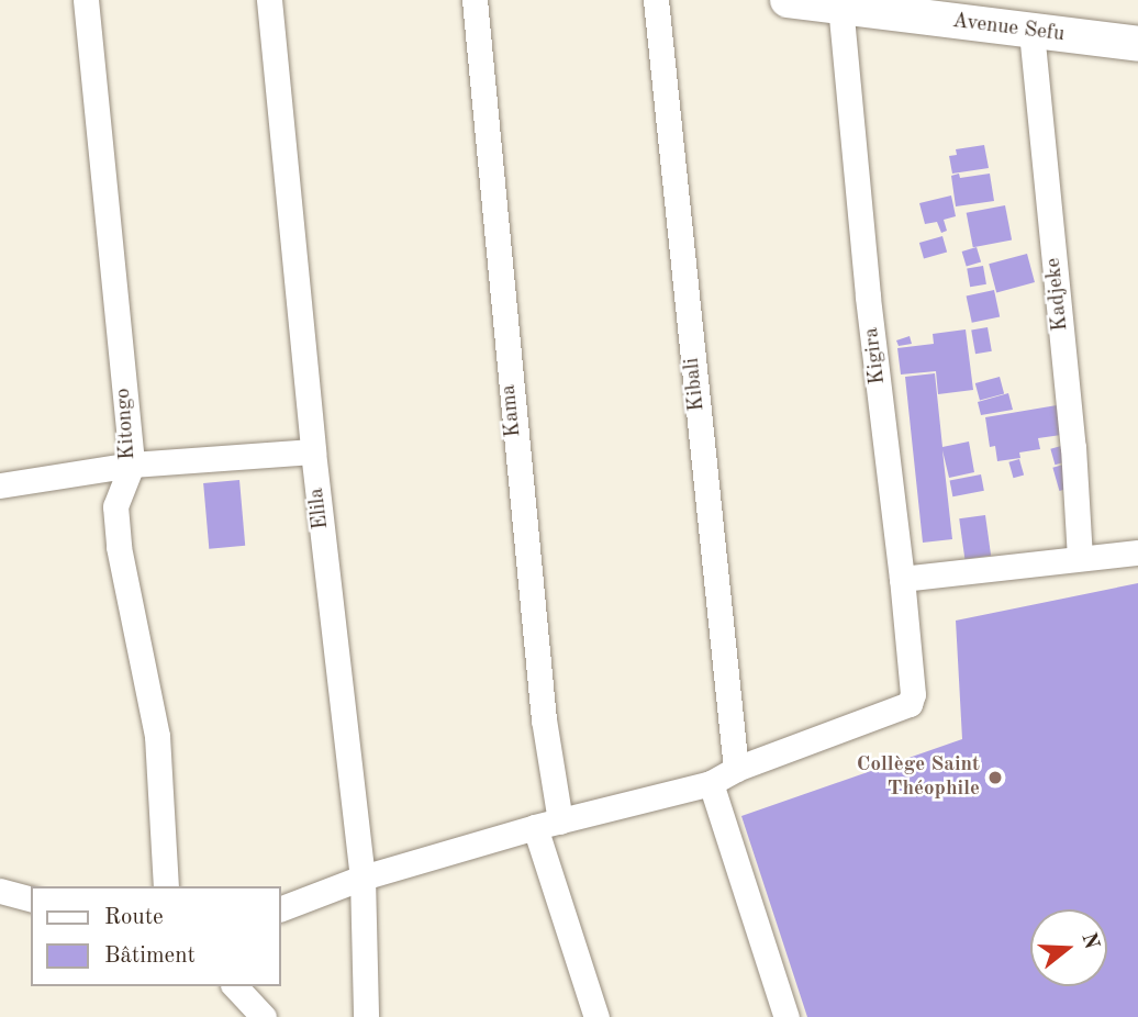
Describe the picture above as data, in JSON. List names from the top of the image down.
{
  "streets": {
    "main road": ["Avenue Sefu"],
    "street": [
      "Kadjeke",
      "Kigira",
      "Kibali",
      "Kama",
      "Kitongo",
      "Elila"
    ]
  },
  "crossings": [
    ["Avenue Sefu", "Kadjeke"],
    ["Avenue Sefu", "Kigira"],
    ["Kigira", "Kibali"]
  ],
  "places": ["Collège Saint Théophile"],
  "legend": ["Route", "Bâtiment"],
  "north": "right"
}
